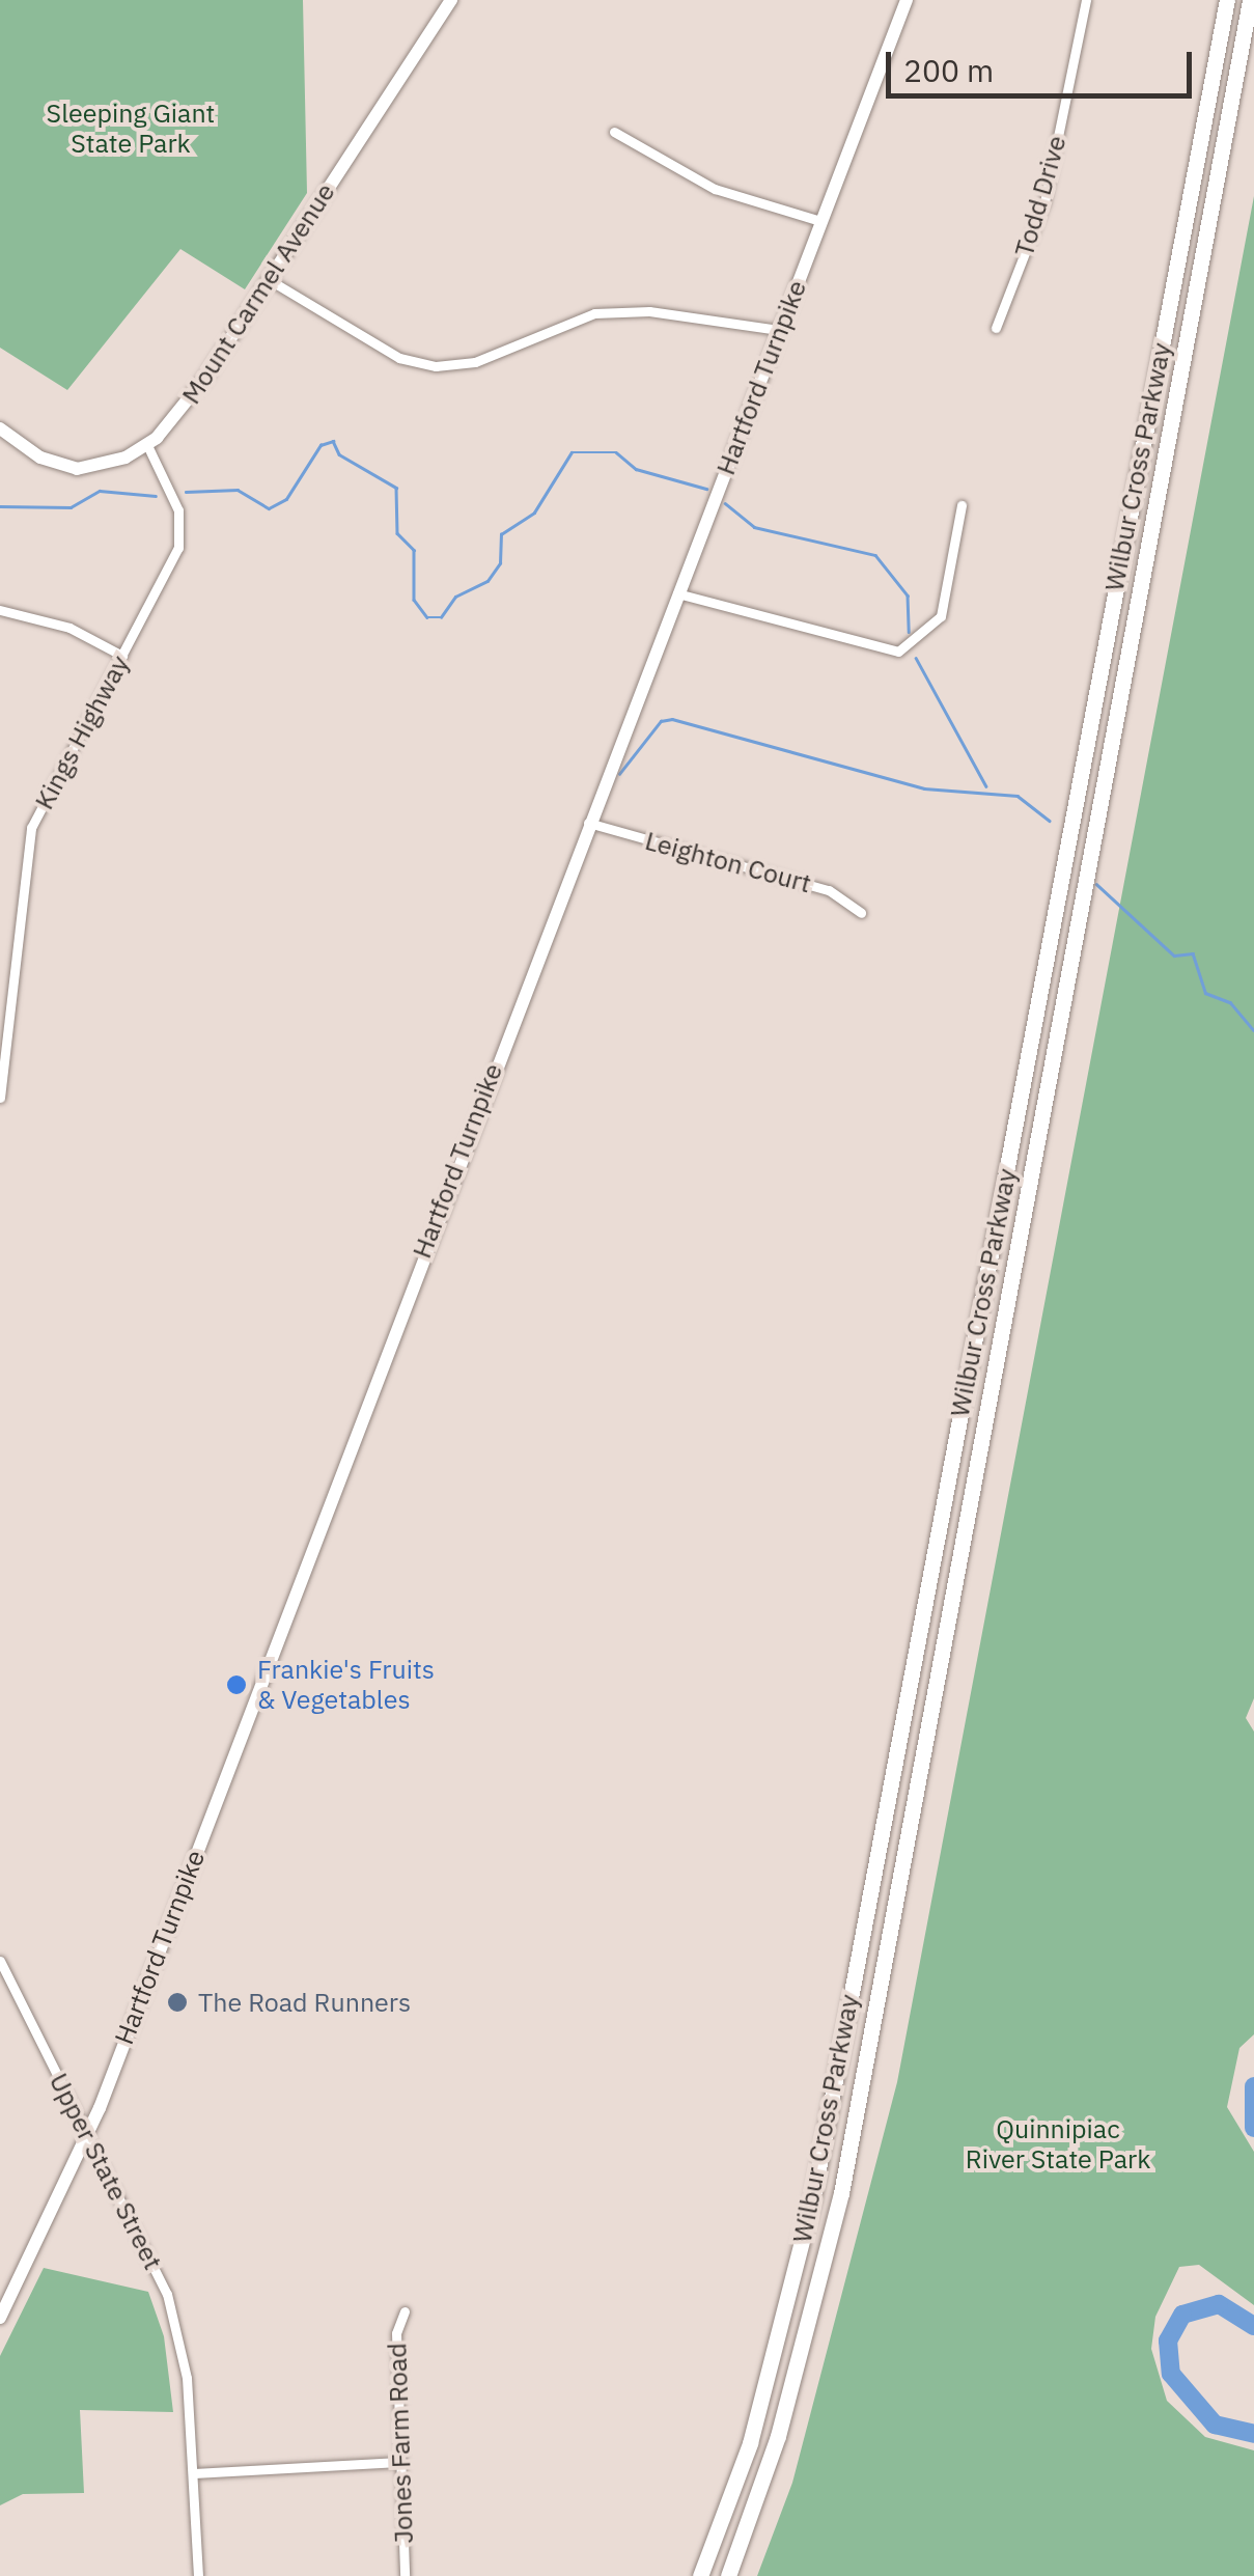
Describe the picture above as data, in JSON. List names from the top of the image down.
{
  "streets": {
    "highway": ["Wilbur Cross Parkway"],
    "main road": ["Mount Carmel Avenue", "Hartford Turnpike"],
    "street": [
      "Todd Drive",
      "Kings Highway",
      "Leighton Court",
      "Upper State Street",
      "Jones Farm Road"
    ]
  },
  "crossings": [
    ["Mount Carmel Avenue", "Kings Highway"],
    ["Hartford Turnpike", "Leighton Court"],
    ["Hartford Turnpike", "Upper State Street"]
  ],
  "parks": ["Sleeping Giant State Park", "Quinnipiac River State Park"],
  "places": ["Frankie's Fruits & Vegetables", "The Road Runners"],
  "scale_bar": "200 m"
}
